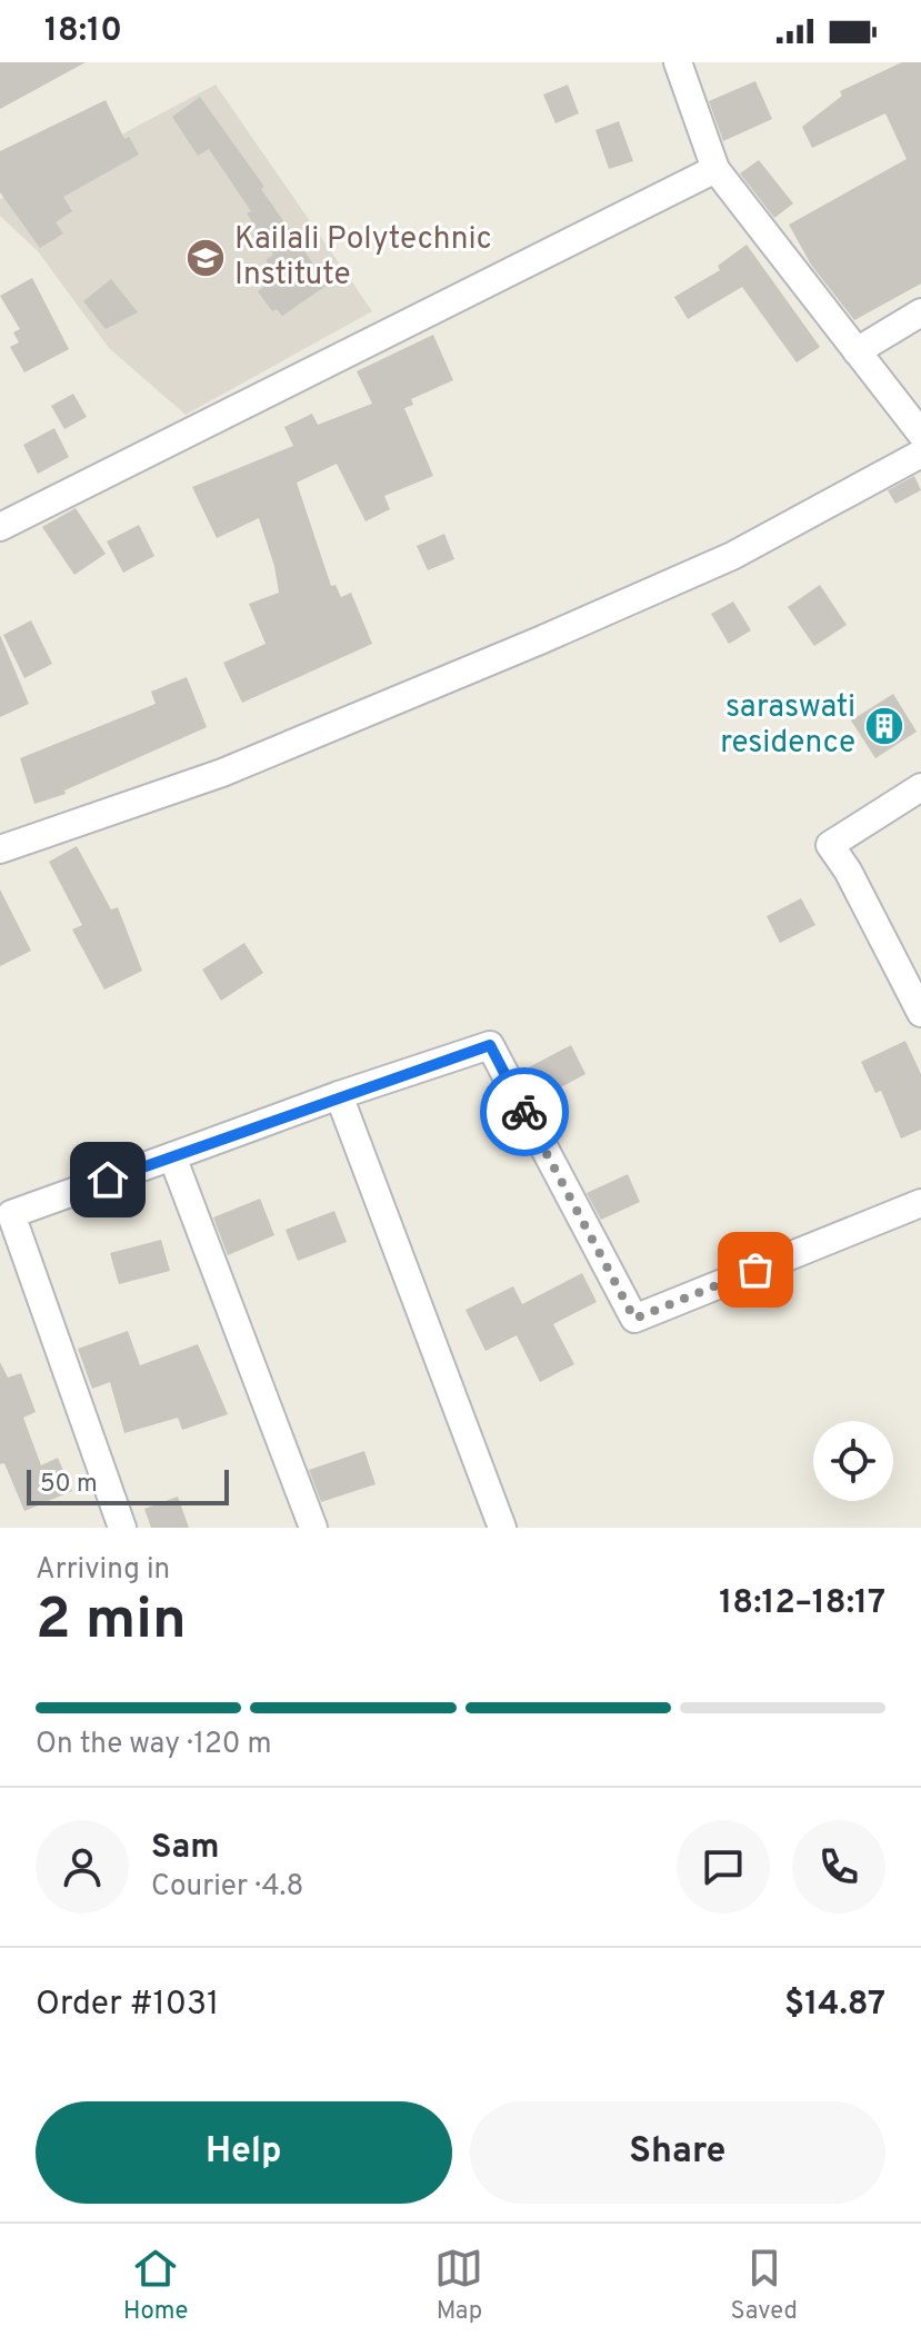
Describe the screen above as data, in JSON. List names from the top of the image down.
{
  "places": {
    "school or university": ["Kailali Polytechnic Institute"],
    "building": ["saraswati residence"]
  },
  "scale_bar": "50 m",
  "page": {
    "status": "18:10",
    "scale": "50 m",
    "heading": ["2 min", "Arriving in", "18:12–18:17"],
    "panel": [
      "Sam",
      "Courier · 4.8",
      "Order #1031",
      "$14.87"
    ],
    "bar": "On the way · 120 m",
    "buttons": ["Help", "Share"],
    "tabs": ["Home", "Map", "Saved"]
  }
}
